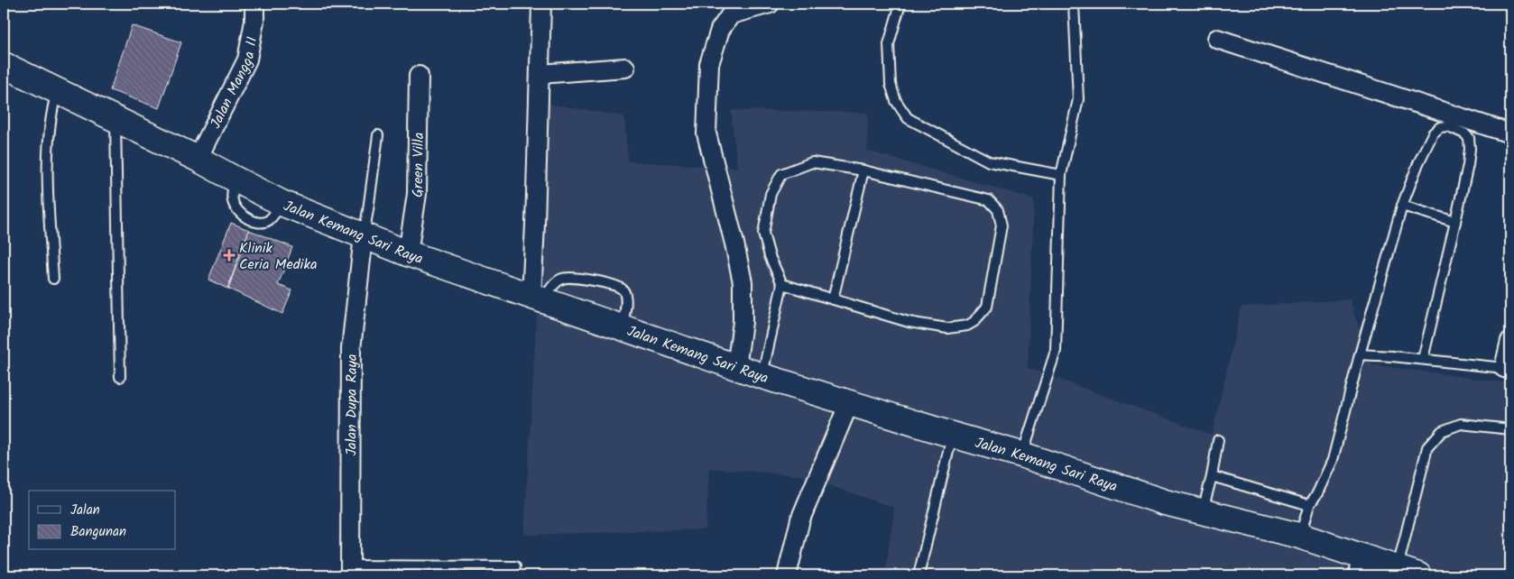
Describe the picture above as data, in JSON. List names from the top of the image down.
{
  "streets": {
    "main road": ["Jalan Kemang Sari Raya"],
    "street": ["Jalan Mangga II", "Green Villa", "Jalan Dupa Raya"]
  },
  "crossings": [
    ["Jalan Mangga II", "Jalan Kemang Sari Raya"],
    ["Green Villa", "Jalan Kemang Sari Raya"],
    ["Jalan Kemang Sari Raya", "Jalan Dupa Raya"]
  ],
  "places": {
    "health": ["Klinik Ceria Medika"]
  },
  "legend": ["Jalan", "Bangunan"]
}
